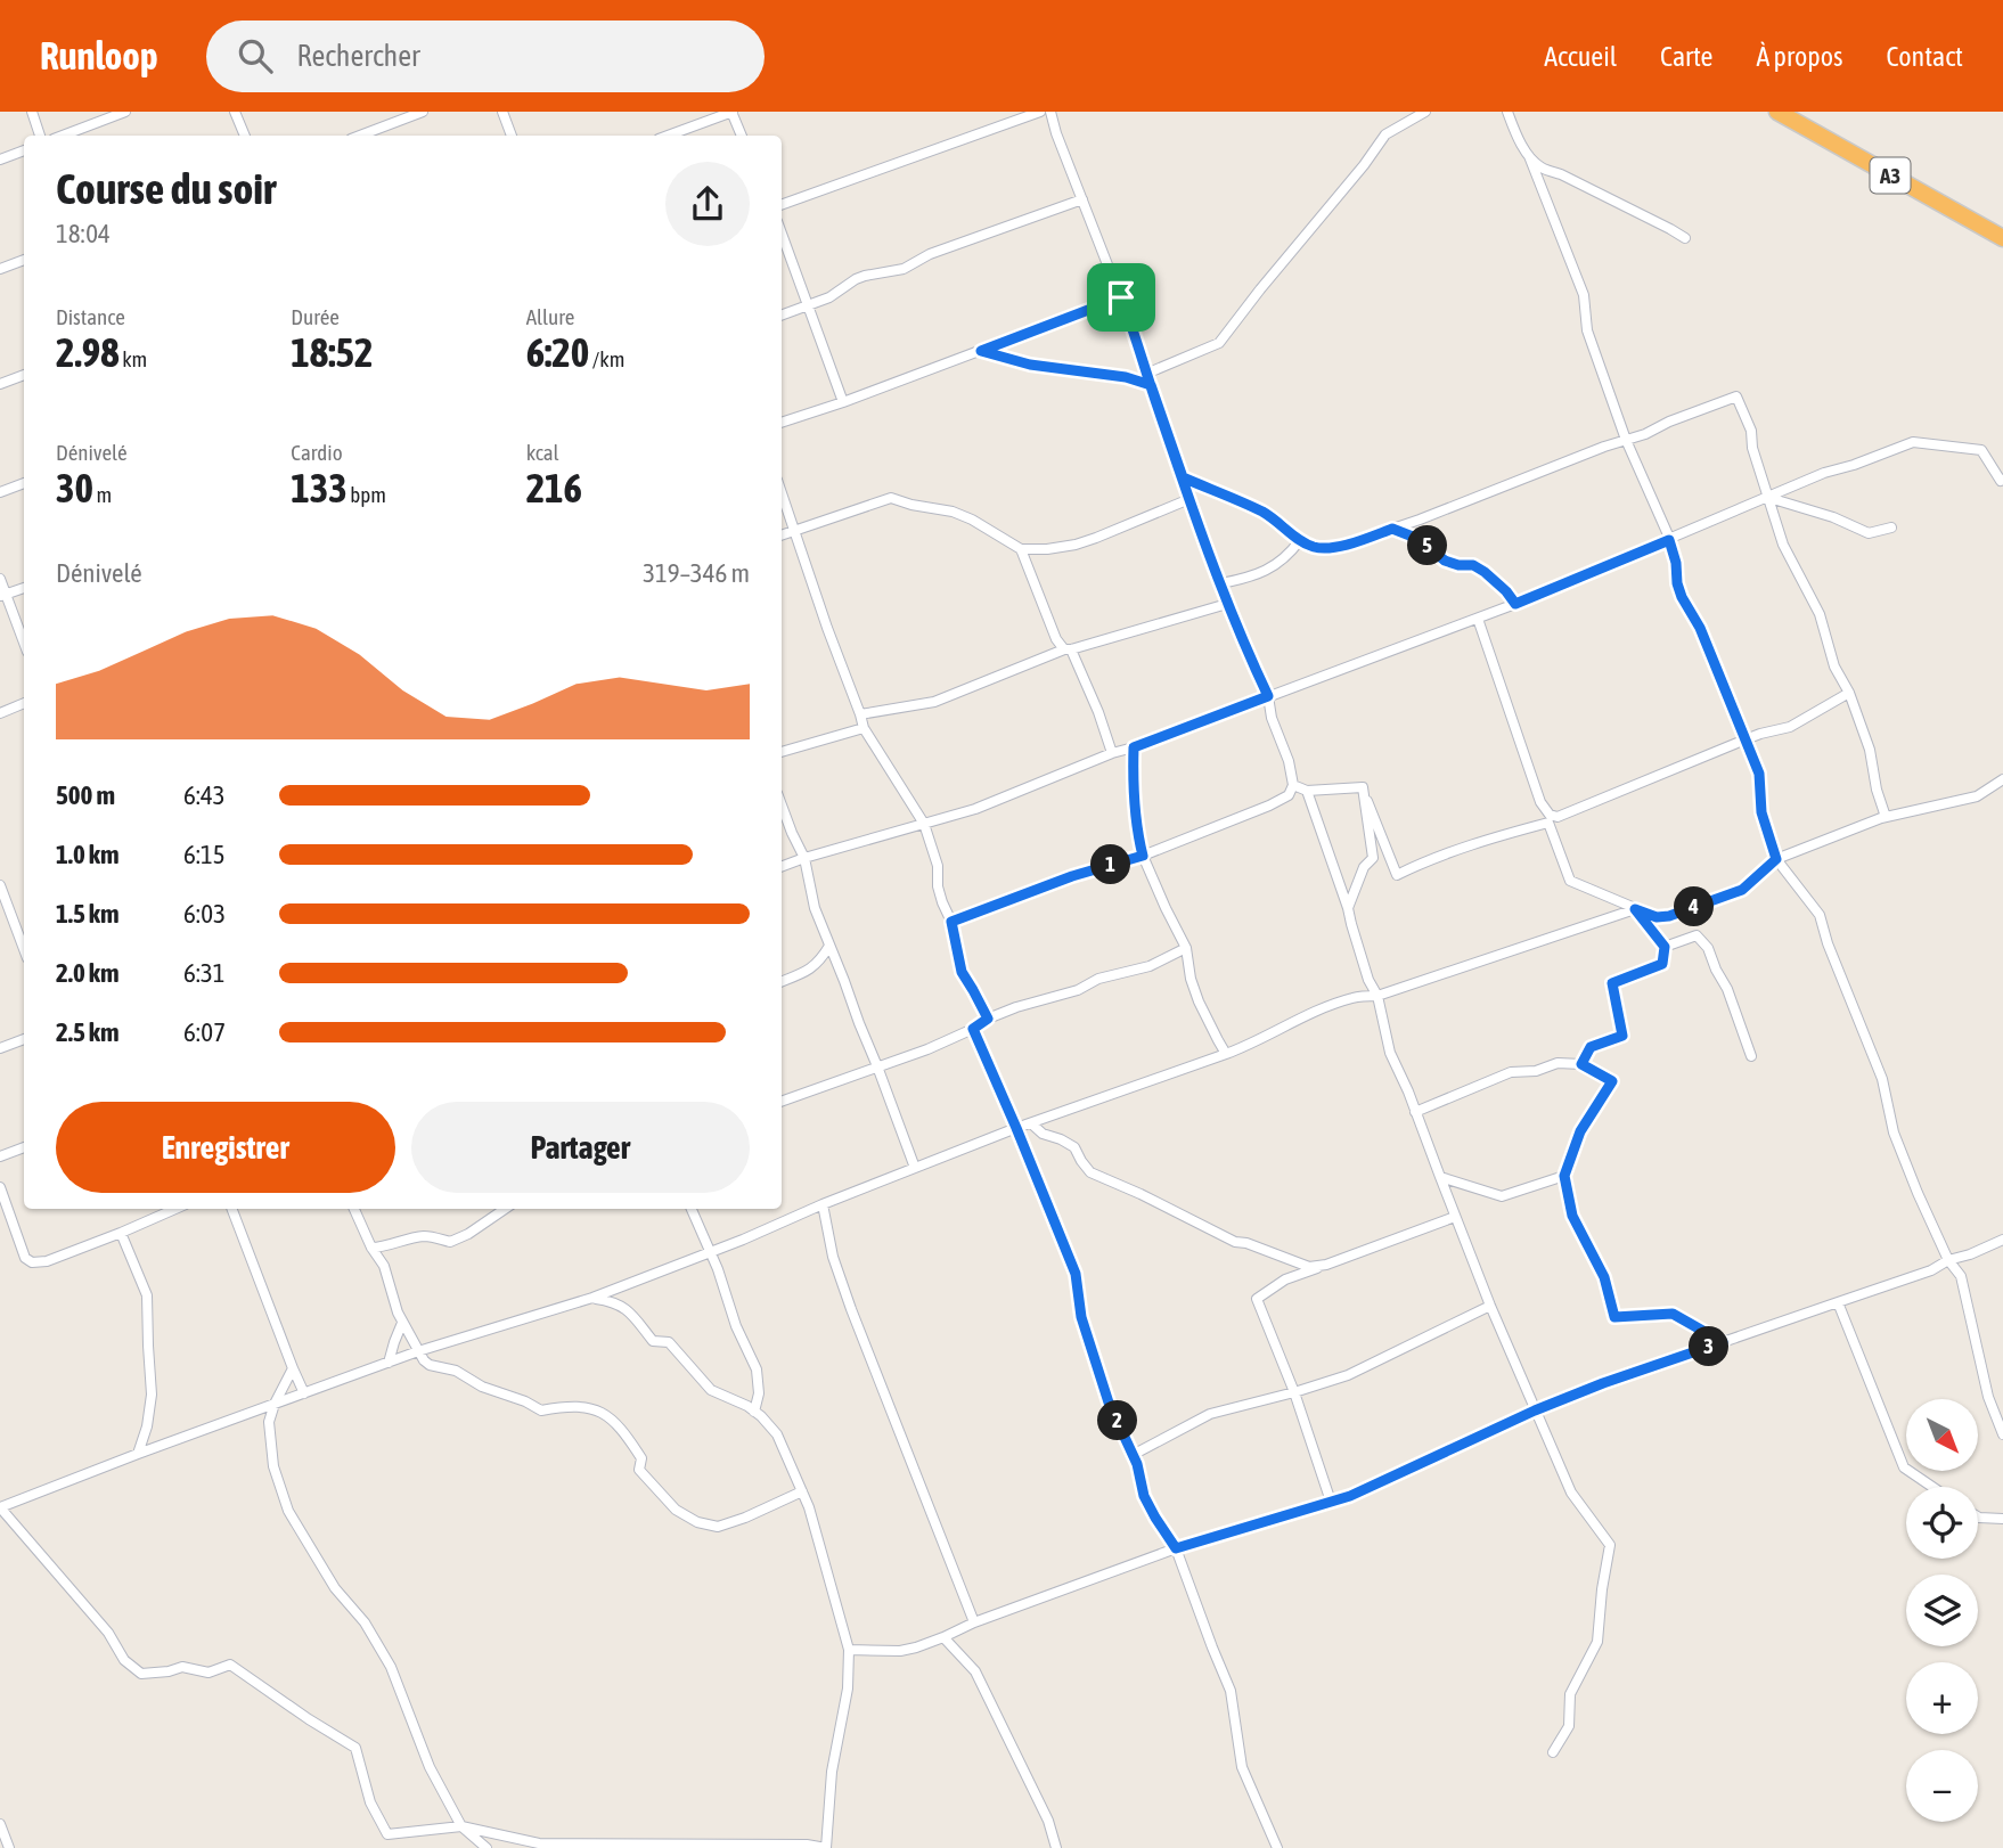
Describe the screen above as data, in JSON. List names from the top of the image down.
{
  "streets": {
    "highway": ["A3"]
  },
  "north": "bottom right",
  "page": {
    "header": "Runloop",
    "search": "Rechercher",
    "nav": [
      "Accueil",
      "Carte",
      "À propos",
      "Contact"
    ],
    "heading": ["Course du soir", "18:04"],
    "stats": [
      ["Distance", "2.98 km"],
      ["Durée", "18:52"],
      ["Allure", "6:20 /km"],
      ["Dénivelé", "30 m"],
      ["Cardio", "133 bpm"],
      ["kcal", "216"]
    ],
    "pins": [
      "5",
      "1",
      "4",
      "3",
      "2"
    ],
    "chart": ["Dénivelé", "319–346 m"],
    "list": [
      {
        "name": "500 m",
        "note": "6:43"
      },
      {
        "name": "1.0 km",
        "note": "6:15"
      },
      {
        "name": "1.5 km",
        "note": "6:03"
      },
      {
        "name": "2.0 km",
        "note": "6:31"
      },
      {
        "name": "2.5 km",
        "note": "6:07"
      }
    ],
    "buttons": ["Enregistrer", "Partager"],
    "map_buttons": ["+", "−"]
  }
}
